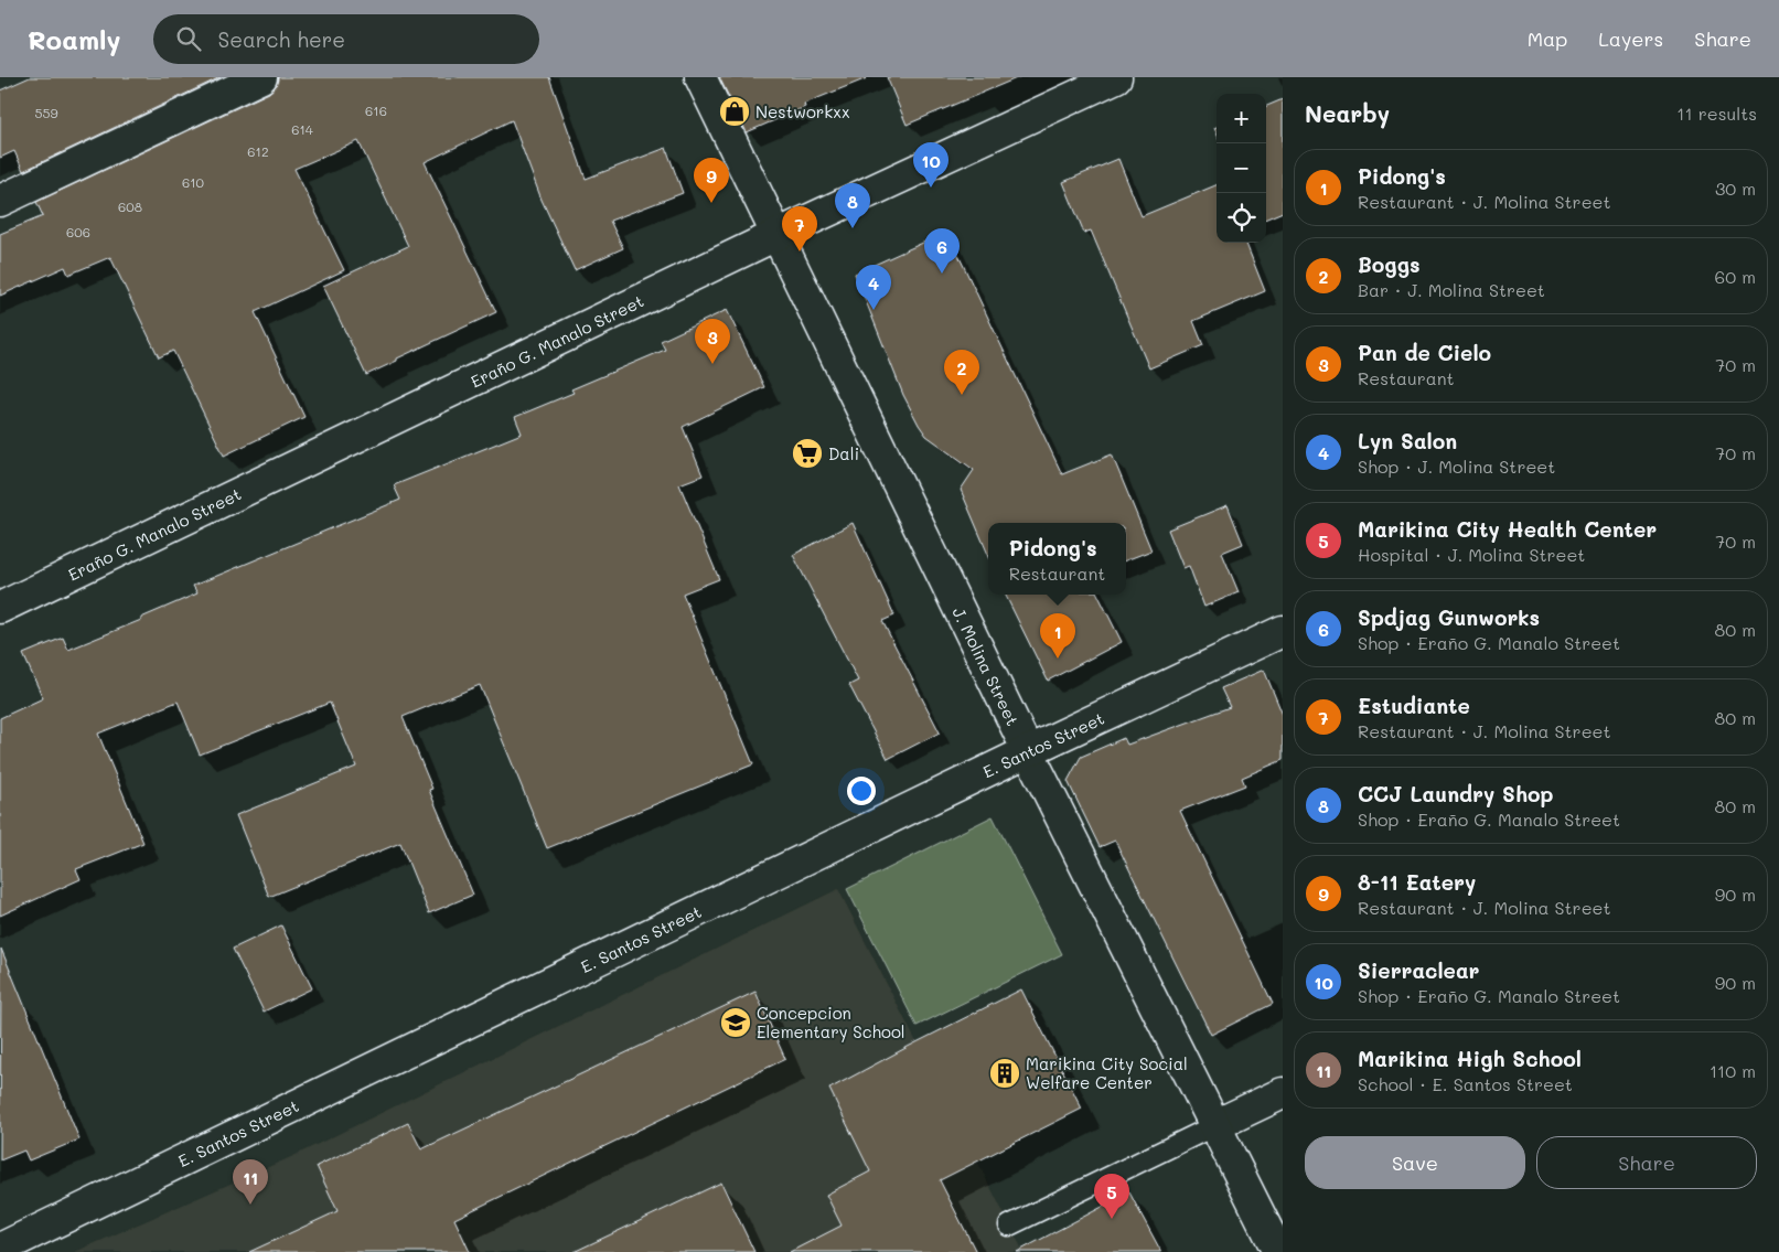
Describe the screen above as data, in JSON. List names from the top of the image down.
{
  "streets": {
    "street": ["Eraño G. Manalo Street", "J. Molina Street", "E. Santos Street"]
  },
  "crossings": [
    ["Eraño G. Manalo Street", "J. Molina Street"],
    ["J. Molina Street", "E. Santos Street"]
  ],
  "places": {
    "shop": ["Nestworkxx"],
    "supermarket": ["Dali"],
    "school or university": ["Concepcion Elementary School"],
    "building": ["Marikina City Social Welfare Center"]
  },
  "house_numbers": [
    "616",
    "559",
    "614",
    "612",
    "610",
    "608",
    "606"
  ],
  "page": {
    "header": "Roamly",
    "search": "Search here",
    "nav": ["Map", "Layers", "Share"],
    "heading": ["Nearby", "11 results"],
    "map_buttons": ["+", "−"],
    "pins": [
      "10",
      "9",
      "8",
      "7",
      "6",
      "4",
      "3",
      "2",
      "1",
      "11",
      "5"
    ],
    "list": [
      {
        "mark": "1",
        "name": "Pidong's",
        "note": "Restaurant · J. Molina Street",
        "value": "30 m"
      },
      {
        "mark": "2",
        "name": "Boggs",
        "note": "Bar · J. Molina Street",
        "value": "60 m"
      },
      {
        "mark": "3",
        "name": "Pan de Cielo",
        "note": "Restaurant",
        "value": "70 m"
      },
      {
        "mark": "4",
        "name": "Lyn Salon",
        "note": "Shop · J. Molina Street",
        "value": "70 m"
      },
      {
        "mark": "5",
        "name": "Marikina City Health Center",
        "note": "Hospital · J. Molina Street",
        "value": "70 m"
      },
      {
        "mark": "6",
        "name": "Spdjag Gunworks",
        "note": "Shop · Eraño G. Manalo Street",
        "value": "80 m"
      },
      {
        "mark": "7",
        "name": "Estudiante",
        "note": "Restaurant · J. Molina Street",
        "value": "80 m"
      },
      {
        "mark": "8",
        "name": "CCJ Laundry Shop",
        "note": "Shop · Eraño G. Manalo Street",
        "value": "80 m"
      },
      {
        "mark": "9",
        "name": "8-11 Eatery",
        "note": "Restaurant · J. Molina Street",
        "value": "90 m"
      },
      {
        "mark": "10",
        "name": "Sierraclear",
        "note": "Shop · Eraño G. Manalo Street",
        "value": "90 m"
      },
      {
        "mark": "11",
        "name": "Marikina High School",
        "note": "School · E. Santos Street",
        "value": "110 m"
      }
    ],
    "popup": ["Pidong's", "Restaurant"],
    "buttons": ["Save", "Share"]
  }
}
